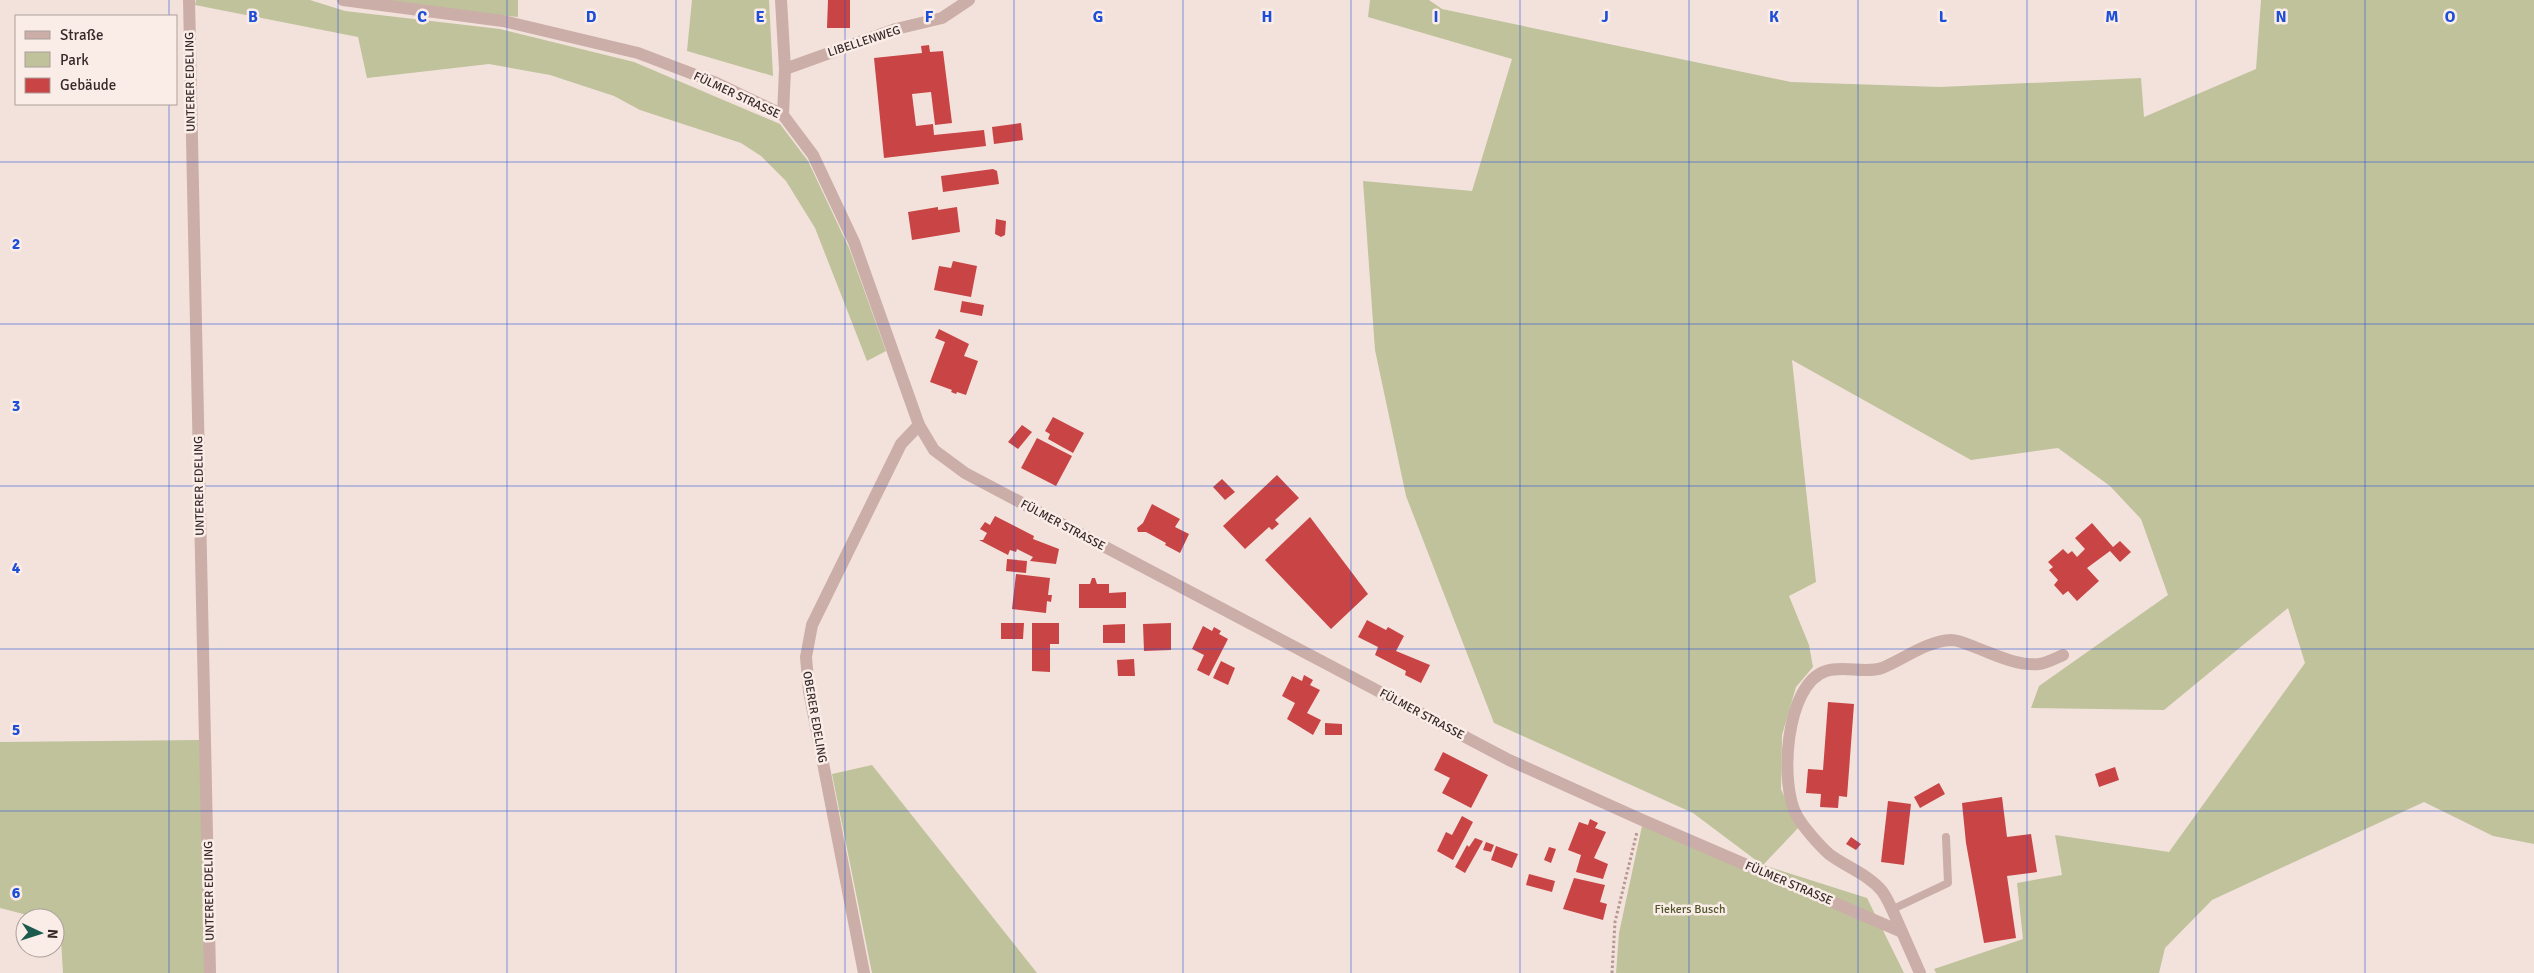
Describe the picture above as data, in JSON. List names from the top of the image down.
{
  "streets": {
    "street": [
      "LIBELLENWEG",
      "UNTERER EDELING",
      "FÜLMER STRASSE",
      "OBERER EDELING"
    ]
  },
  "crossings": [
    ["FÜLMER STRASSE", "OBERER EDELING"]
  ],
  "parks": ["Fiekers Busch"],
  "legend": ["Straße", "Park", "Gebäude"],
  "north": "right",
  "grid": {
    "columns": [
      "B",
      "C",
      "D",
      "E",
      "F",
      "G",
      "H",
      "I",
      "J",
      "K",
      "L",
      "M",
      "N",
      "O"
    ],
    "rows": [
      "2",
      "3",
      "4",
      "5",
      "6"
    ]
  }
}
